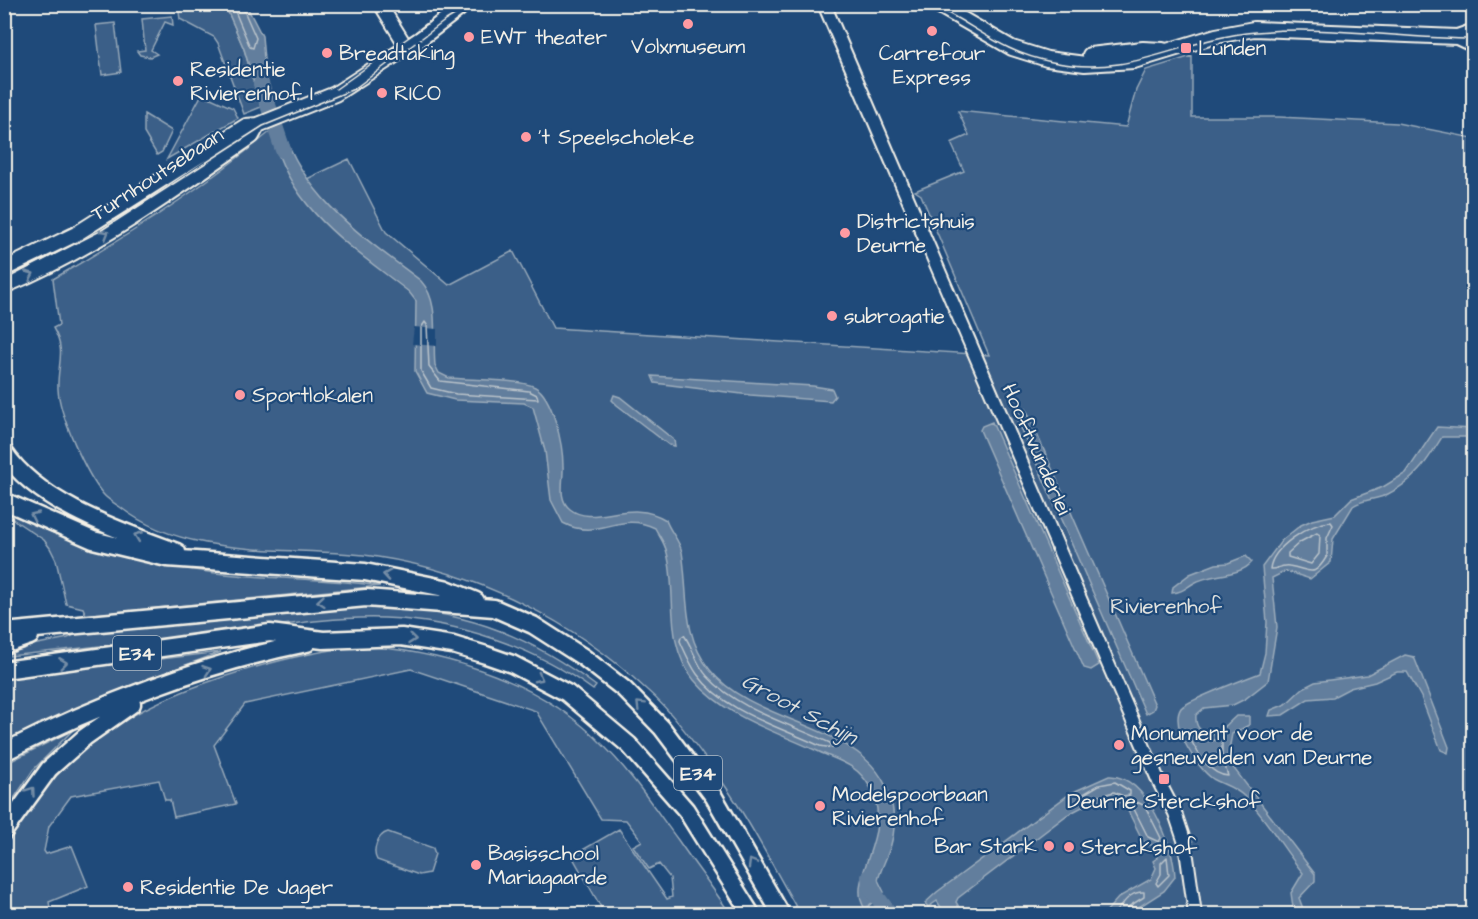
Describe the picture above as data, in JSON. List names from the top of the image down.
{
  "streets": {
    "highway": ["E34"],
    "main road": ["Turnhoutsebaan"],
    "street": ["Hooftvunderlei"]
  },
  "water": ["Groot Schijn"],
  "parks": ["Rivierenhof"],
  "places": {
    "other": [
      "Volxmuseum",
      "Carrefour Express",
      "EWT theater",
      "Breadtaking",
      "Residentie Rivierenhof I",
      "RICO",
      "'t Speelscholeke",
      "Districtshuis Deurne",
      "subrogatie",
      "Sportlokalen",
      "Monument voor de gesneuvelden van Deurne",
      "Modelspoorbaan Rivierenhof",
      "Bar Stark",
      "Sterckshof",
      "Basisschool Mariagaarde",
      "Residentie De Jager"
    ],
    "transit": ["Lunden", "Deurne Sterckshof"]
  }
}
